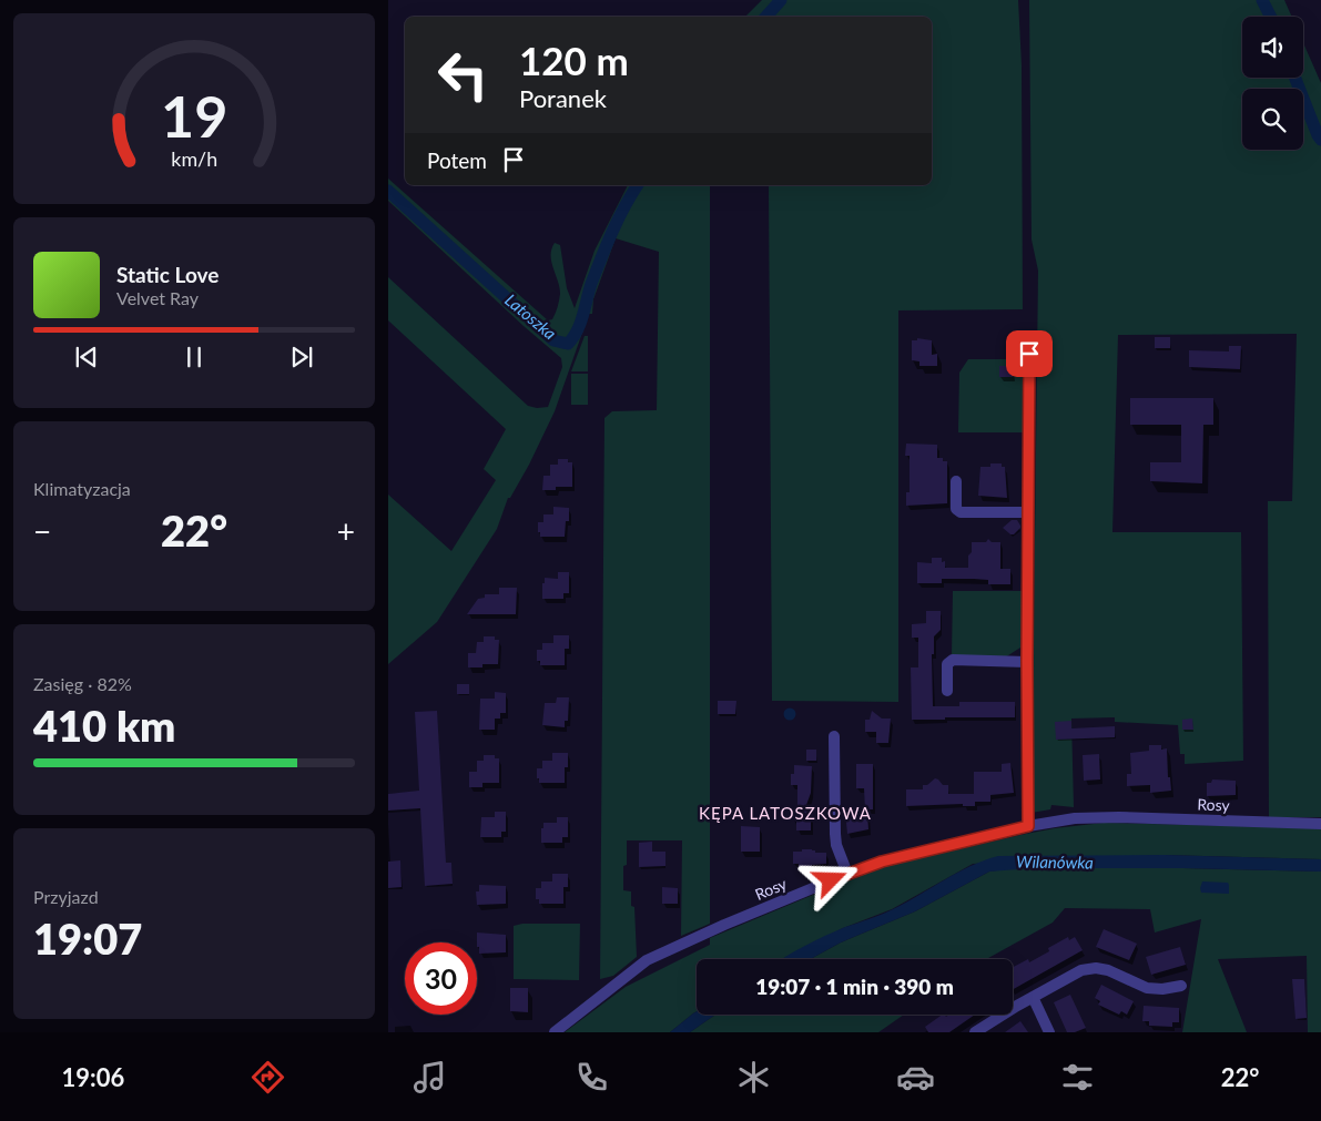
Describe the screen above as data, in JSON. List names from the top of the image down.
{
  "streets": {
    "street": ["Rosy"]
  },
  "districts": ["KĘPA LATOSZKOWA"],
  "water": ["Latoszka", "Wilanówka"],
  "page": {
    "turn": ["120 m", "Poranek"],
    "then": "Potem",
    "song": ["Static Love", "Velvet Ray"],
    "tile": [
      "Klimatyzacja",
      ["Zasięg · 82%", "410 km"],
      ["Przyjazd", "19:07"]
    ],
    "heat": ["−", "22°", "+"],
    "limit": "30",
    "trip": "19:07 · 1 min · 390 m",
    "tabs": ["19:06", "22°"],
    "gauge": ["19", "km/h"]
  }
}
